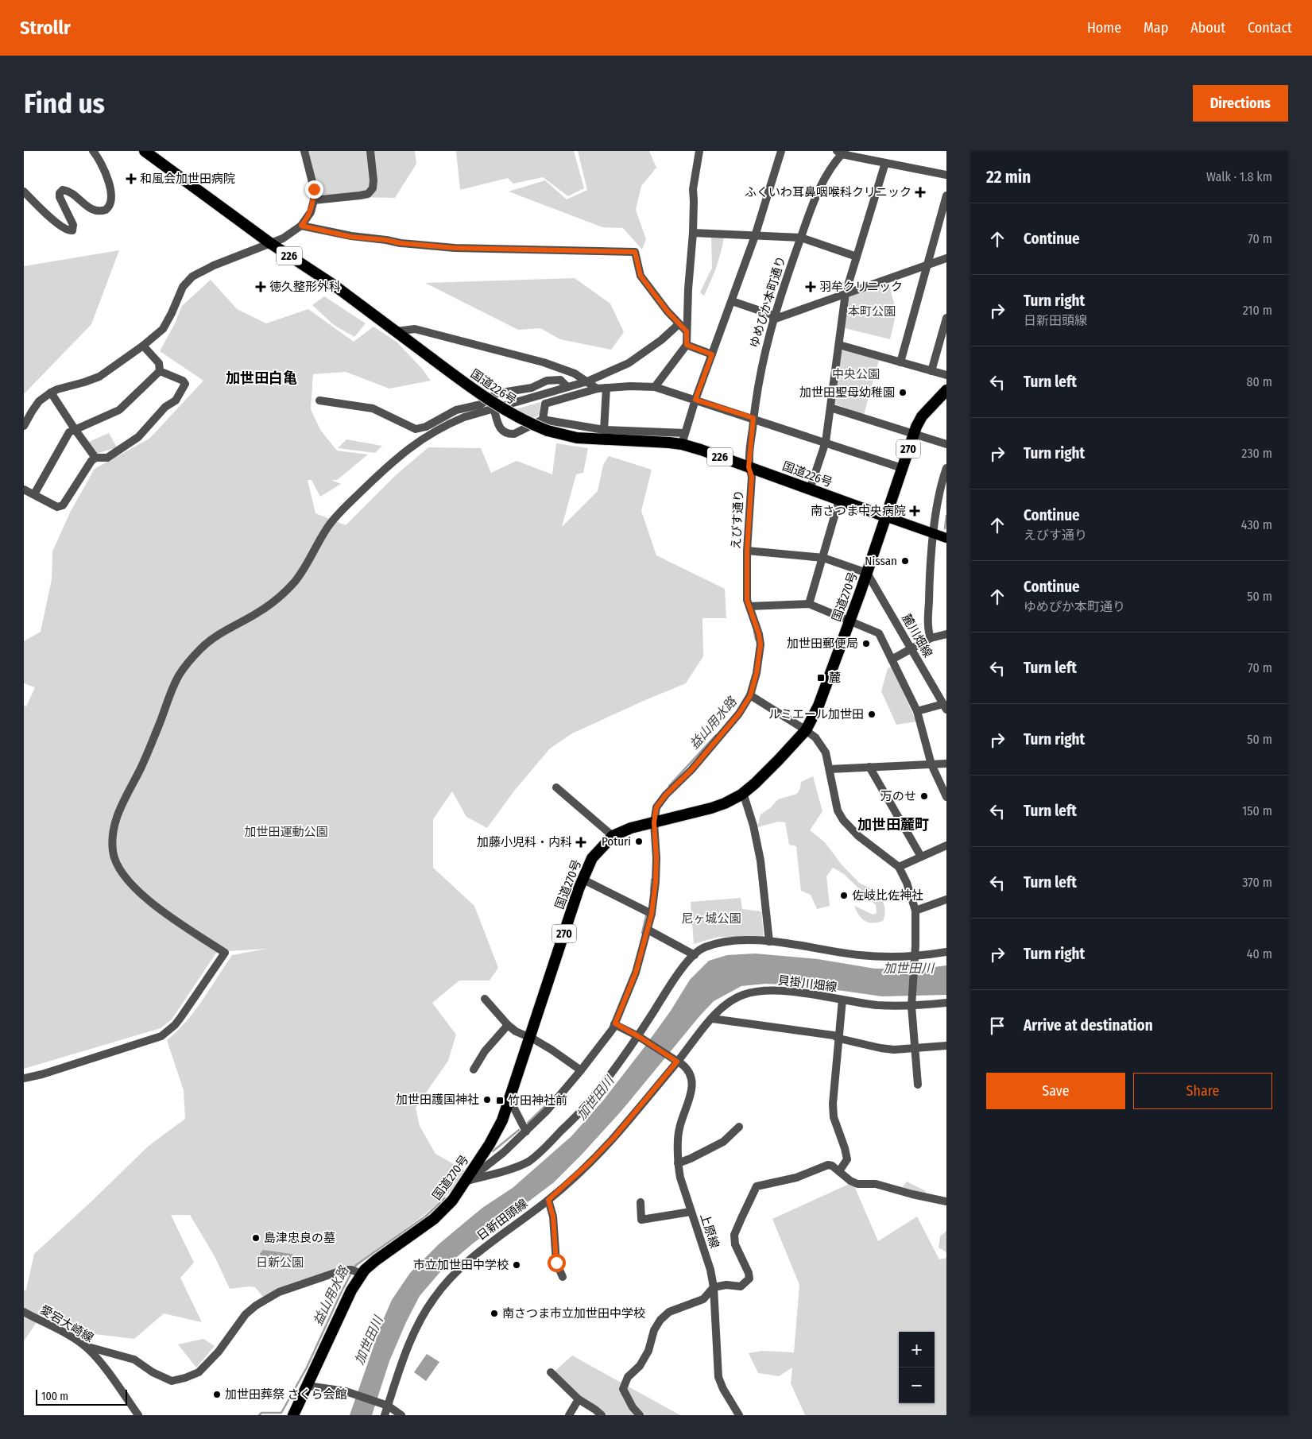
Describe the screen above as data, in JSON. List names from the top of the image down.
{
  "streets": {
    "highway": [
      "226",
      "国道226号",
      "270",
      "国道270号"
    ],
    "street": [
      "ゆめぴか本町通り",
      "えびす通り",
      "麓川畑線",
      "貝掛川畑線",
      "日新田頭線",
      "上原線",
      "愛宕大崎線"
    ]
  },
  "crossings": [
    ["ゆめぴか本町通り", "国道226号"],
    ["ゆめぴか本町通り", "えびす通り"],
    ["国道226号", "えびす通り"],
    ["国道226号", "国道270号"],
    ["えびす通り", "国道270号"],
    ["えびす通り", "上原線"],
    ["国道270号", "麓川畑線"],
    ["貝掛川畑線", "日新田頭線"],
    ["貝掛川畑線", "上原線"],
    ["日新田頭線", "上原線"]
  ],
  "districts": ["加世田白亀", "加世田麓町"],
  "water": ["益山用水路", "加世田川"],
  "parks": [
    "本町公園",
    "中央公園",
    "加世田運動公園",
    "尼ヶ城公園",
    "日新公園"
  ],
  "places": {
    "health": [
      "和風会加世田病院",
      "ふくいわ耳鼻咽喉科クリニック",
      "徳久整形外科",
      "羽牟クリニック",
      "南さつま中央病院",
      "加藤小児科・内科"
    ],
    "other": [
      "加世田聖母幼稚園",
      "Nissan",
      "加世田郵便局",
      "ルミエール加世田",
      "万のせ",
      "Poturi",
      "佐岐比佐神社",
      "加世田護国神社",
      "島津忠良の墓",
      "市立加世田中学校",
      "南さつま市立加世田中学校",
      "加世田葬祭 さくら会館"
    ],
    "transit": ["麓", "竹田神社前"]
  },
  "scale_bar": "100 m",
  "page": {
    "header": "Strollr",
    "nav": [
      "Home",
      "Map",
      "About",
      "Contact"
    ],
    "buttons": [
      "Directions",
      ["Save", "Share"]
    ],
    "title": "Find us",
    "heading": ["22 min", "Walk · 1.8 km"],
    "list": [
      ["Continue", "70 m"],
      ["Turn right", "日新田頭線", "210 m"],
      ["Turn left", "80 m"],
      ["Turn right", "230 m"],
      ["Continue", "えびす通り", "430 m"],
      ["Continue", "ゆめぴか本町通り", "50 m"],
      ["Turn left", "70 m"],
      ["Turn right", "50 m"],
      ["Turn left", "150 m"],
      ["Turn left", "370 m"],
      ["Turn right", "40 m"],
      "Arrive at destination"
    ],
    "map_buttons": ["+", "−"],
    "scale": "100 m"
  }
}
